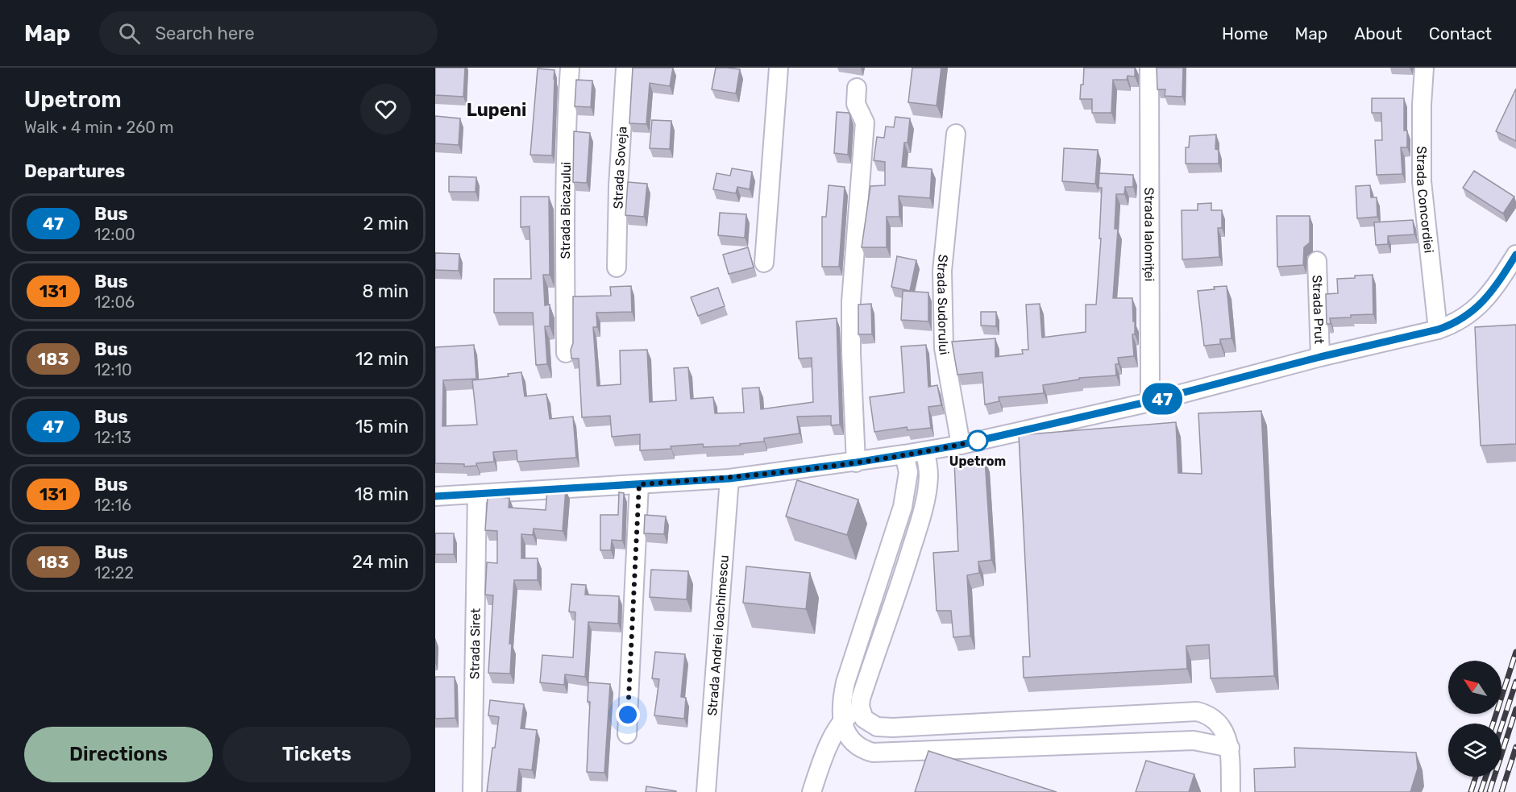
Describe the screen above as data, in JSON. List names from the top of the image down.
{
  "streets": {
    "street": [
      "Strada Soveja",
      "Strada Concordiei",
      "Strada Bicazului",
      "Strada Ialomiței",
      "Strada Sudorului",
      "Strada Prut",
      "Strada Andrei Ioachimescu",
      "Strada Siret"
    ]
  },
  "districts": ["Lupeni"],
  "places": ["Upetrom"],
  "lines": ["bus line 47"],
  "north": "top left",
  "page": {
    "header": "Map",
    "search": "Search here",
    "nav": [
      "Home",
      "Map",
      "About",
      "Contact"
    ],
    "heading": [
      ["Upetrom", "Walk · 4 min · 260 m"],
      "Departures"
    ],
    "on_map": "47",
    "list": [
      {
        "mark": "47",
        "name": "Bus",
        "note": "12:00",
        "value": "2 min"
      },
      {
        "mark": "131",
        "name": "Bus",
        "note": "12:06",
        "value": "8 min"
      },
      {
        "mark": "183",
        "name": "Bus",
        "note": "12:10",
        "value": "12 min"
      },
      {
        "mark": "47",
        "name": "Bus",
        "note": "12:13",
        "value": "15 min"
      },
      {
        "mark": "131",
        "name": "Bus",
        "note": "12:16",
        "value": "18 min"
      },
      {
        "mark": "183",
        "name": "Bus",
        "note": "12:22",
        "value": "24 min"
      }
    ],
    "buttons": ["Directions", "Tickets"]
  }
}
